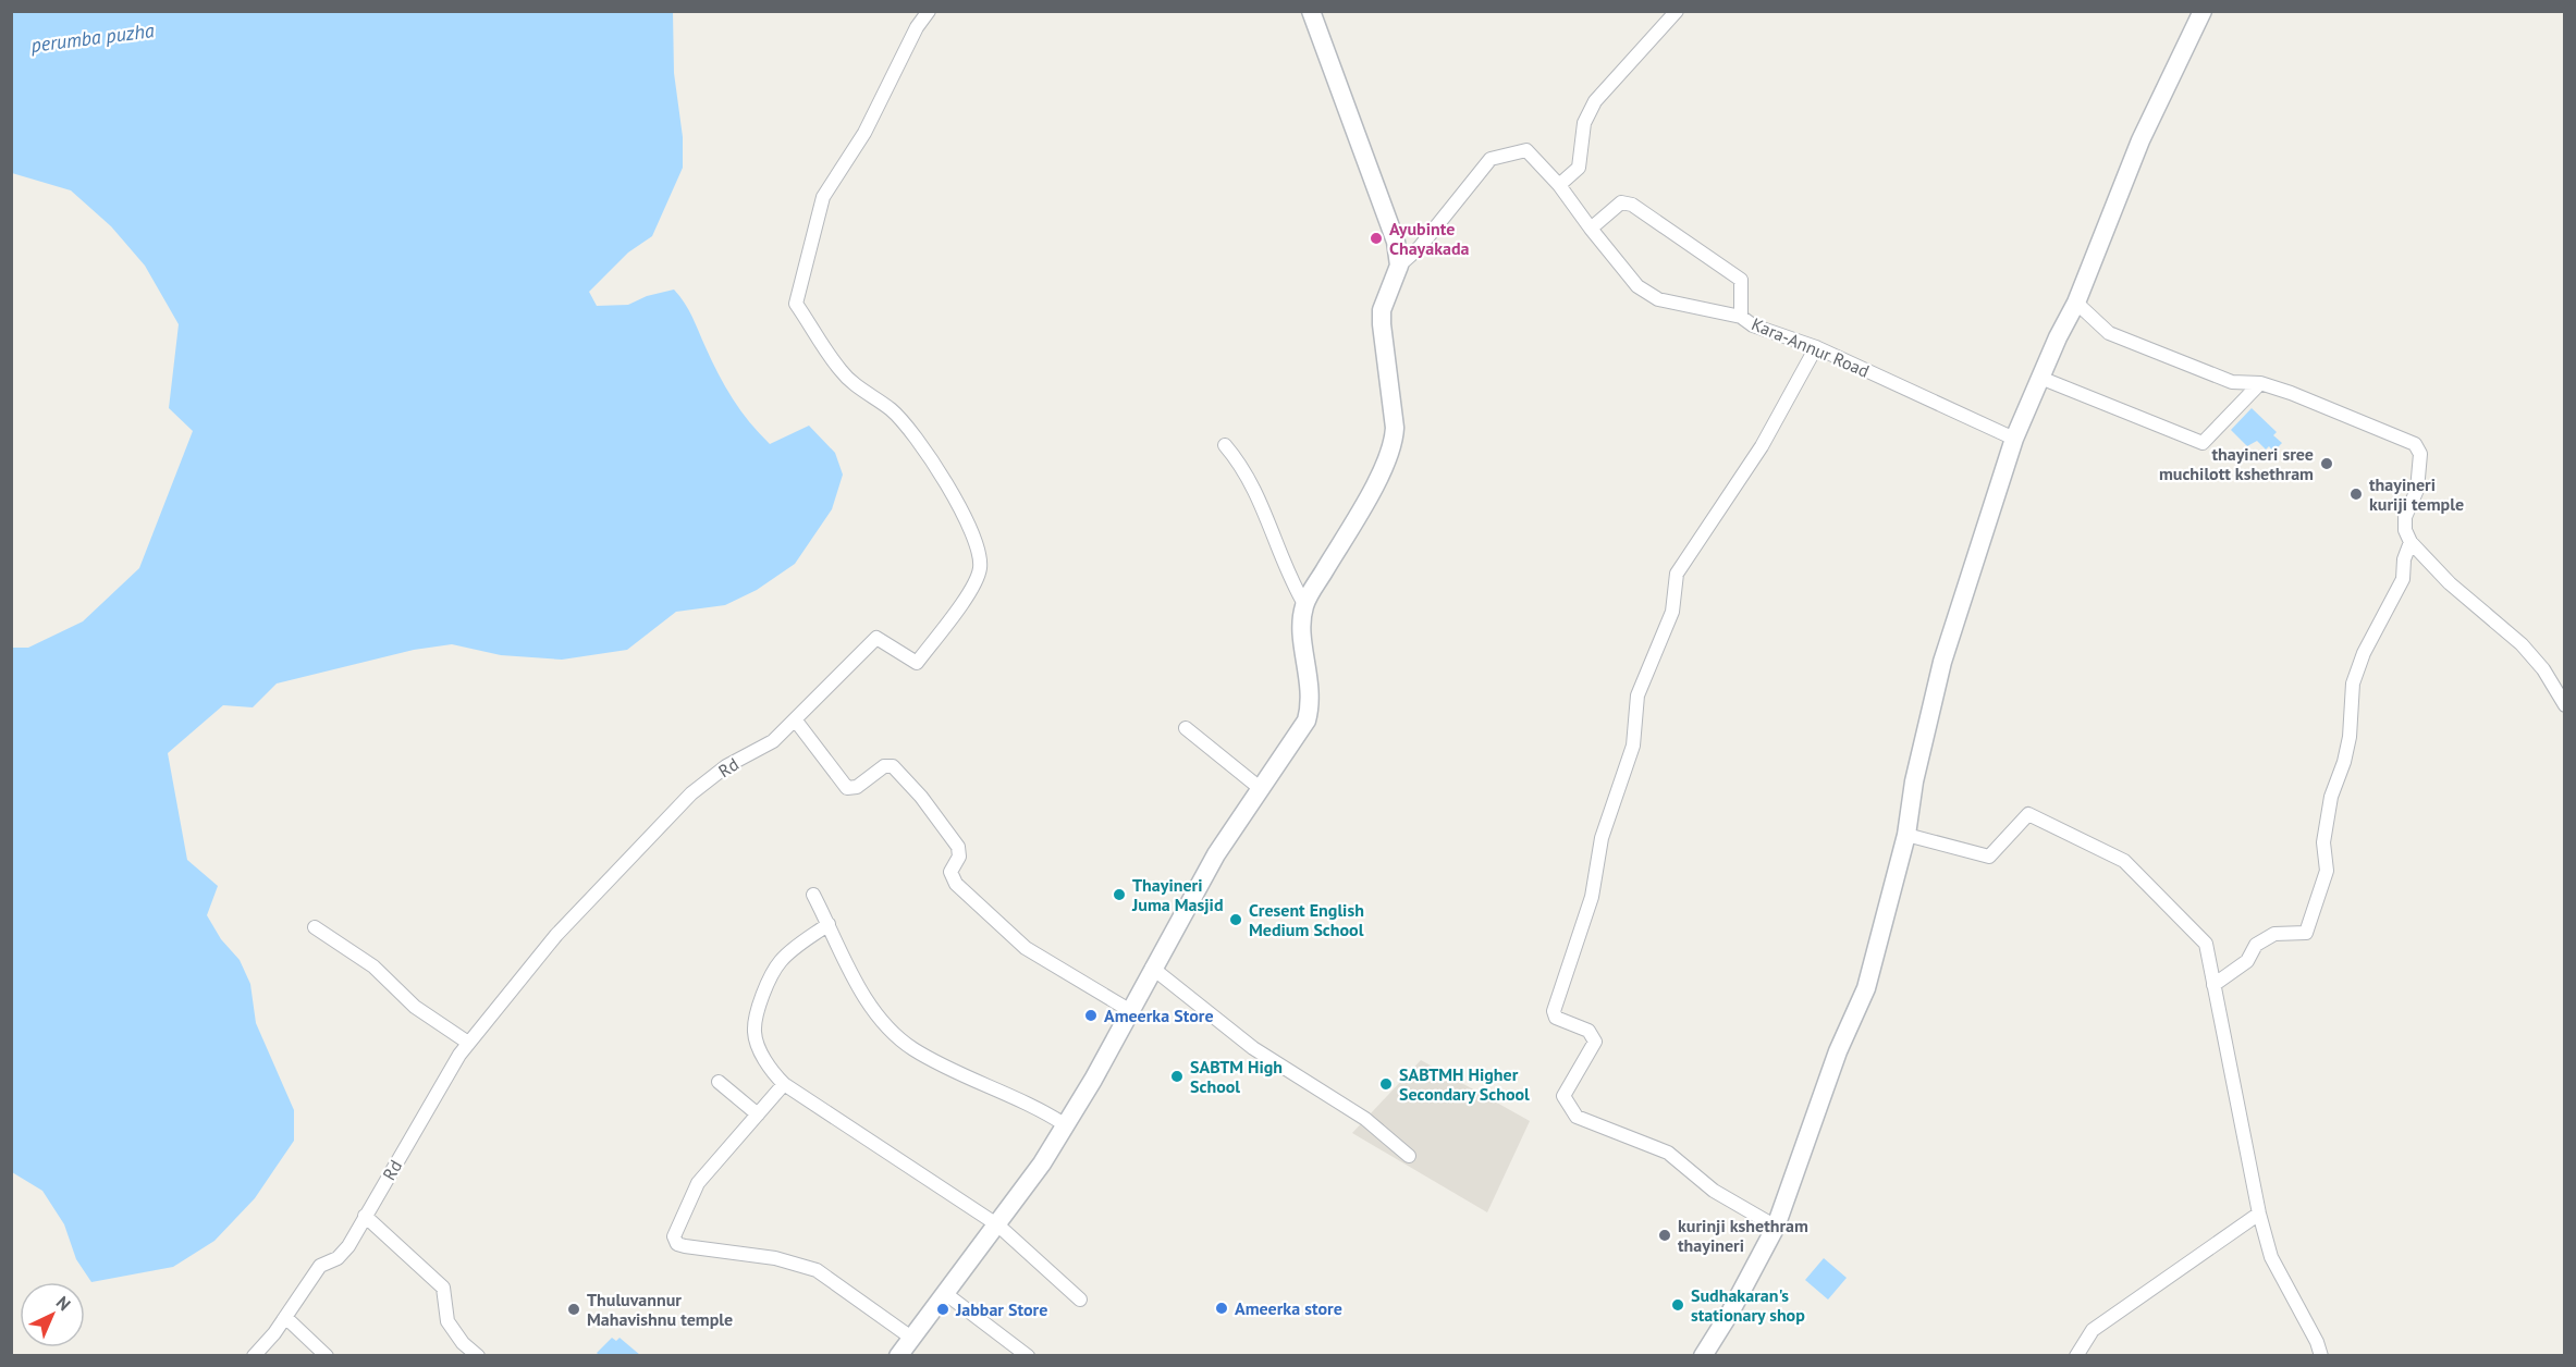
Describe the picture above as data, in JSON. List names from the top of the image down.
{
  "streets": {
    "street": ["Kara-Annur Road", "Rd"]
  },
  "water": ["perumba puzha"],
  "places": [
    "Ayubinte Chayakada",
    "thayineri sree muchilott kshethram",
    "thayineri kuriji temple",
    "Thayineri Juma Masjid",
    "Cresent English Medium School",
    "Ameerka Store",
    "SABTM High School",
    "SABTMH Higher Secondary School",
    "kurinji kshethram thayineri",
    "Sudhakaran's stationary shop",
    "Ameerka store",
    "Thuluvannur Mahavishnu temple",
    "Jabbar Store"
  ],
  "north": "top right"
}
